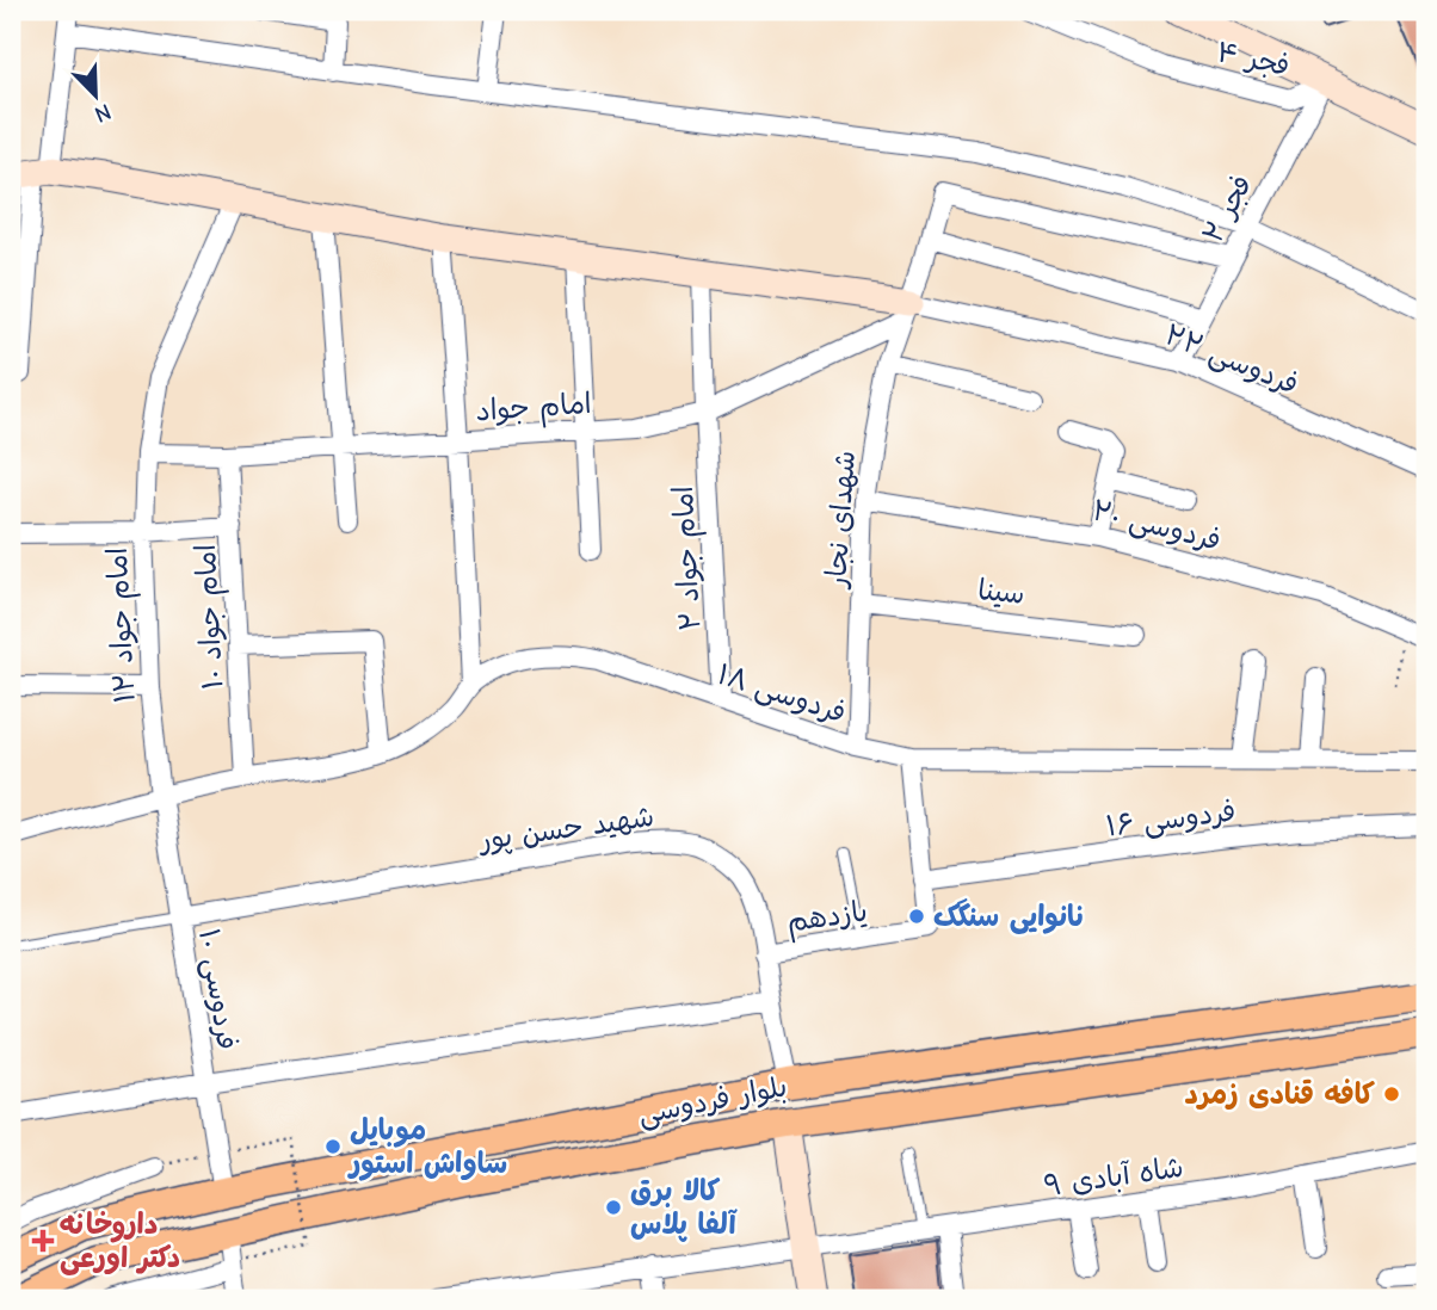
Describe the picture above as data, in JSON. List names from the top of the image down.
{
  "streets": {
    "main road": ["بلوار فردوسی"],
    "street": [
      "فجر ۴",
      "فجر ۲",
      "فردوسی ۲۲",
      "امام جواد",
      "شهدای نجار",
      "فردوسی ۲۰",
      "امام جواد ۲",
      "سینا",
      "امام جواد ۱۰",
      "امام جواد ۱۲",
      "فردوسی ۱۸",
      "فردوسی ۱۶",
      "شهید حسن پور",
      "یازدهم",
      "فردوسی ۱۰",
      "شاه آبادی ۹"
    ]
  },
  "crossings": [
    ["فجر ۴", "فجر ۲"],
    ["فجر ۲", "فردوسی ۲۲"],
    ["فجر ۲", "شهدای نجار"],
    ["فردوسی ۲۲", "امام جواد"],
    ["فردوسی ۲۲", "شهدای نجار"],
    ["امام جواد", "شهدای نجار"],
    ["امام جواد", "امام جواد ۲"],
    ["امام جواد", "امام جواد ۱۰"],
    ["امام جواد", "امام جواد ۱۲"],
    ["شهدای نجار", "فردوسی ۲۰"],
    ["شهدای نجار", "سینا"],
    ["شهدای نجار", "فردوسی ۱۸"],
    ["امام جواد ۲", "فردوسی ۱۸"],
    ["امام جواد ۱۰", "فردوسی ۱۸"],
    ["امام جواد ۱۲", "فردوسی ۱۸"],
    ["امام جواد ۱۲", "فردوسی ۱۰"],
    ["فردوسی ۱۸", "یازدهم"],
    ["فردوسی ۱۸", "فردوسی ۱۰"],
    ["فردوسی ۱۶", "یازدهم"],
    ["شهید حسن پور", "یازدهم"],
    ["شهید حسن پور", "فردوسی ۱۰"],
    ["شهید حسن پور", "بلوار فردوسی"],
    ["فردوسی ۱۰", "بلوار فردوسی"]
  ],
  "places": {
    "other": [
      "نانوایی سنگک",
      "کافه قنادی زمرد",
      "موبایل ساواش استور",
      "کالا برق آلفا پلاس"
    ],
    "health": ["داروخانه دکتر اورعی"]
  },
  "north": "bottom right"
}
